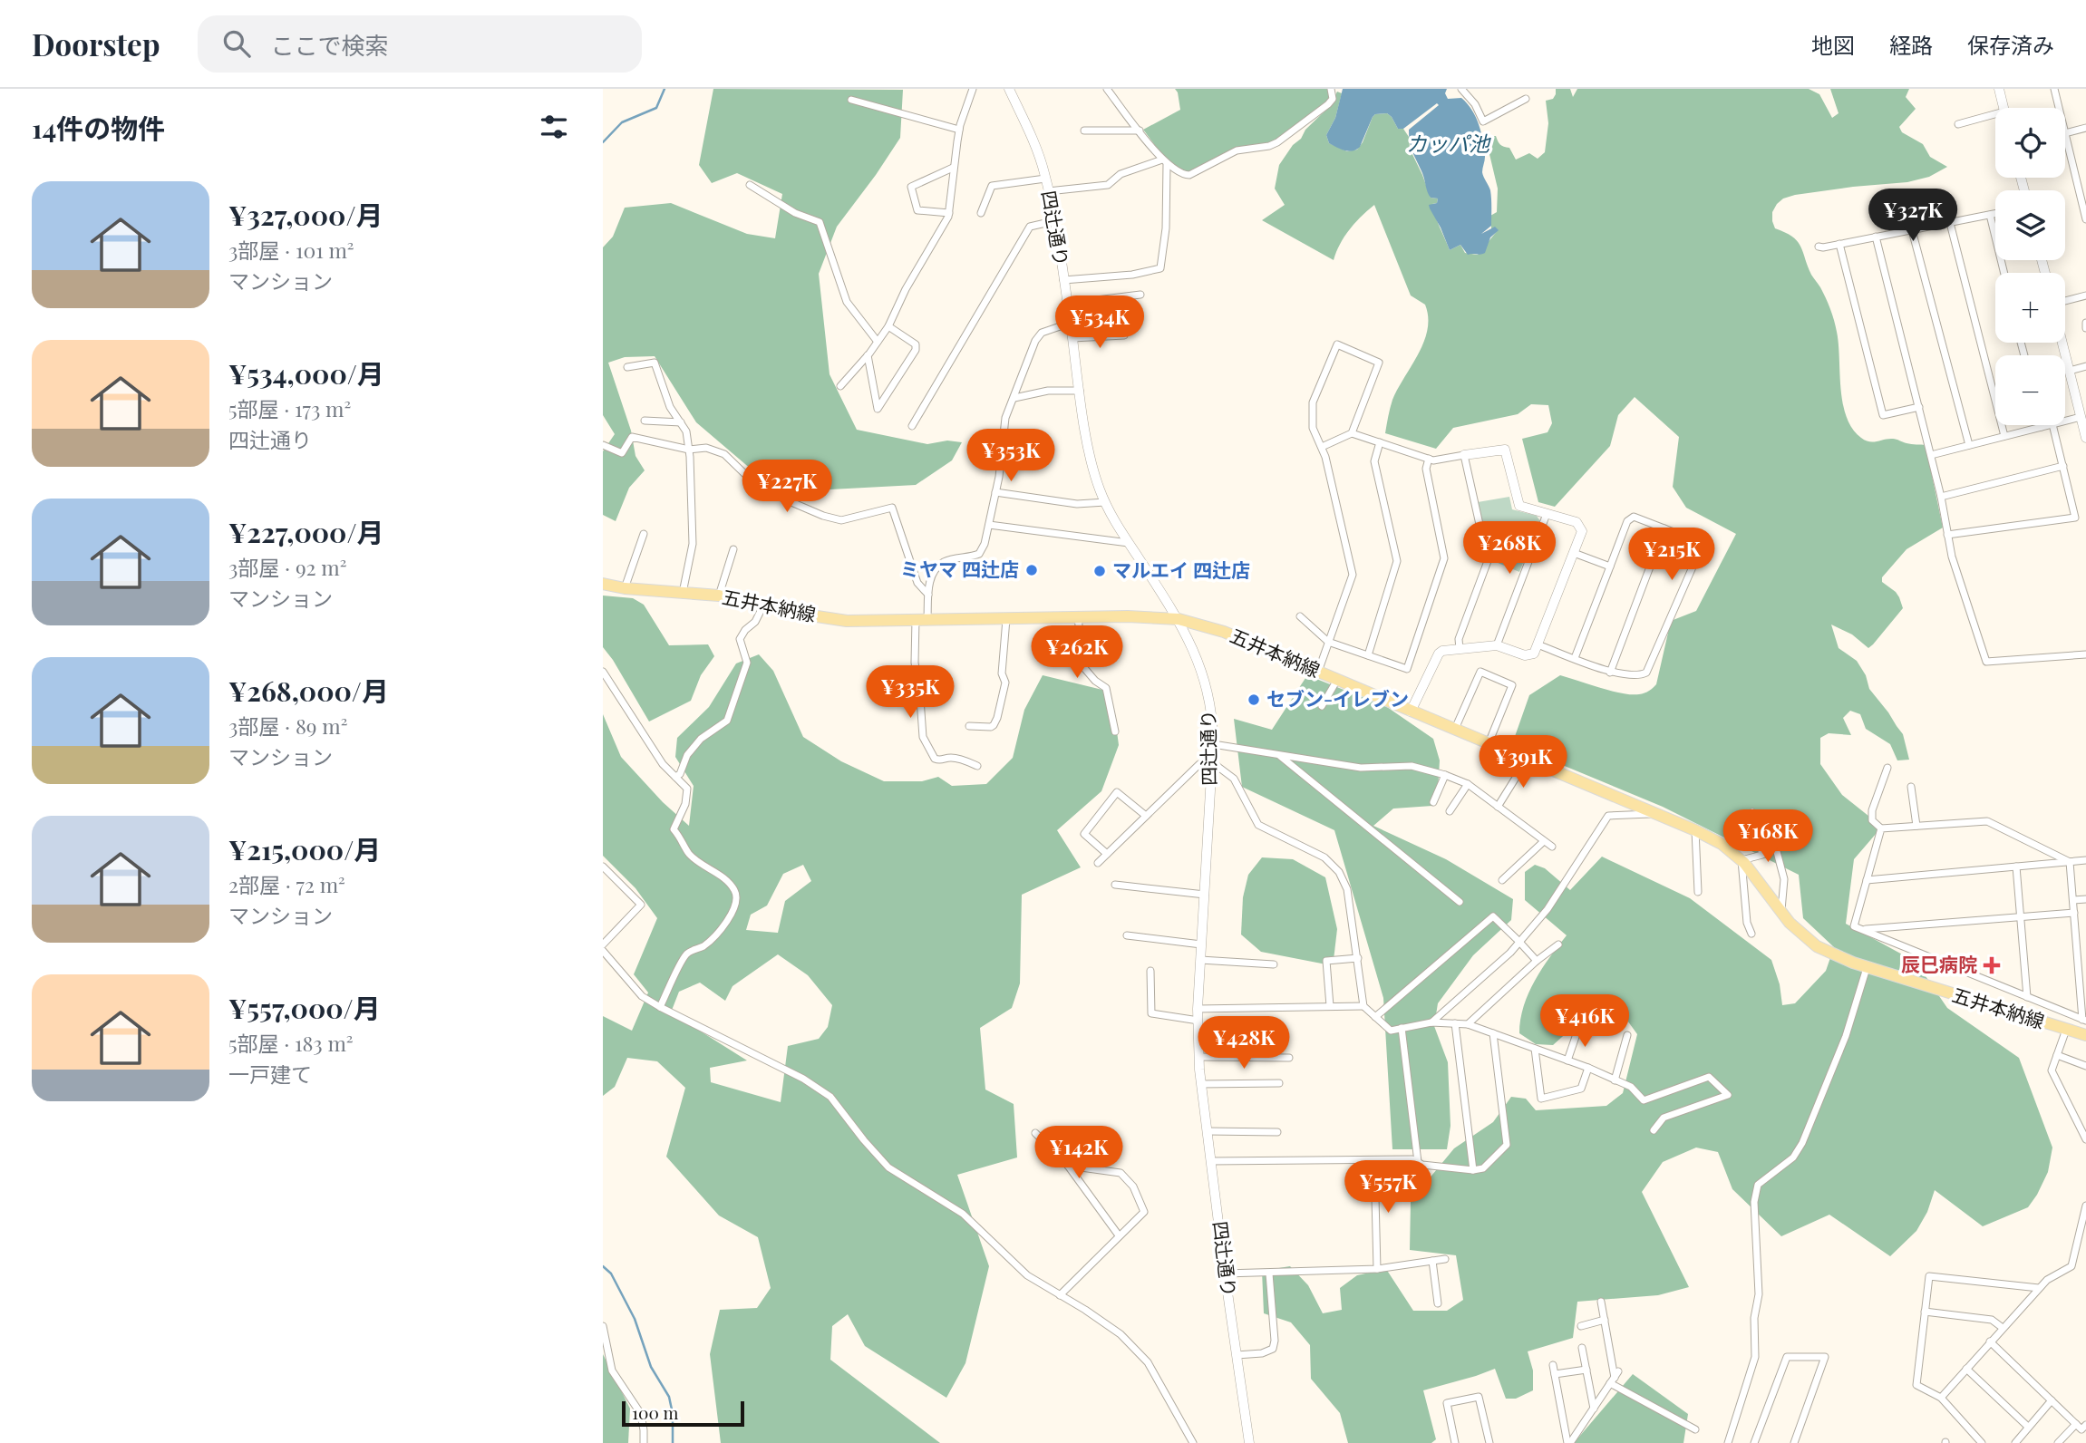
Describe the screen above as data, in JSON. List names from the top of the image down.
{
  "streets": {
    "main road": ["五井本納線"],
    "street": ["四辻通り"]
  },
  "crossings": [
    ["四辻通り", "五井本納線"]
  ],
  "water": ["カッパ池"],
  "places": {
    "other": ["ミヤマ 四辻店", "マルエイ 四辻店", "セブン-イレブン"],
    "health": ["辰巳病院"]
  },
  "scale_bar": "100 m",
  "page": {
    "header": "Doorstep",
    "search": "ここで検索",
    "nav": ["地図", "経路", "保存済み"],
    "heading": "14件の物件",
    "map_buttons": ["+", "−"],
    "list": [
      {
        "name": "¥327,000/月",
        "note": "3部屋 · 101 m² · マンション"
      },
      {
        "name": "¥534,000/月",
        "note": "5部屋 · 173 m² · 四辻通り"
      },
      {
        "name": "¥227,000/月",
        "note": "3部屋 · 92 m² · マンション"
      },
      {
        "name": "¥268,000/月",
        "note": "3部屋 · 89 m² · マンション"
      },
      {
        "name": "¥215,000/月",
        "note": "2部屋 · 72 m² · マンション"
      },
      {
        "name": "¥557,000/月",
        "note": "5部屋 · 183 m² · 一戸建て"
      }
    ],
    "price": [
      "¥327K",
      "¥534K",
      "¥353K",
      "¥227K",
      "¥268K",
      "¥215K",
      "¥262K",
      "¥335K",
      "¥391K",
      "¥168K",
      "¥416K",
      "¥428K",
      "¥142K",
      "¥557K"
    ],
    "scale": "100 m"
  }
}
